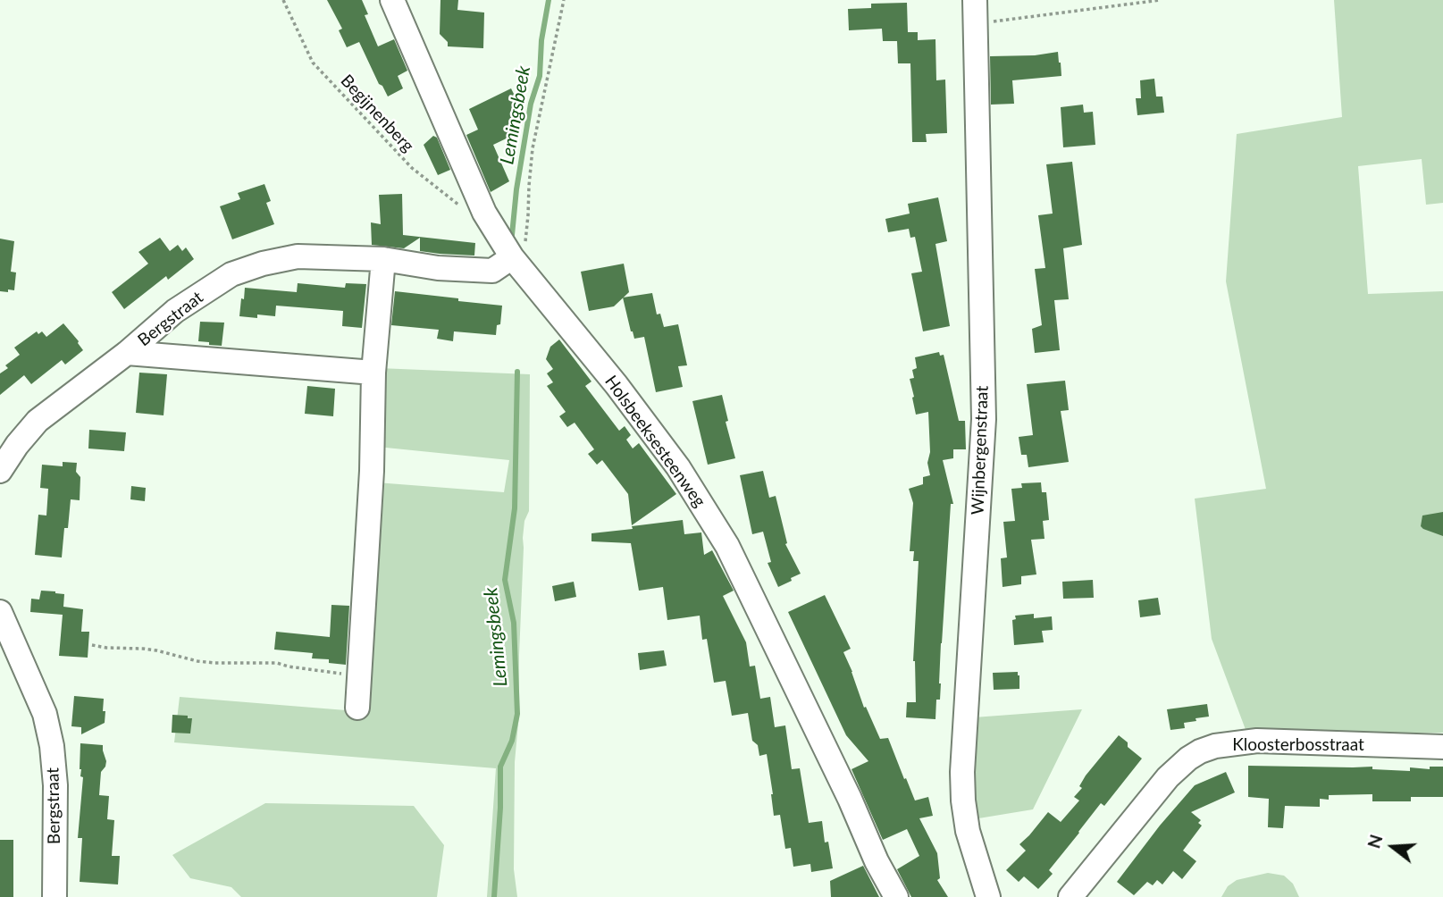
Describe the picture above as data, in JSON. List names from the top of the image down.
{
  "streets": {
    "street": [
      "Bergstraat",
      "Holsbeeksesteenweg",
      "Wijnbergenstraat",
      "Kloosterbosstraat"
    ],
    "path": ["Begijnenberg"]
  },
  "crossings": [
    ["Begijnenberg", "Holsbeeksesteenweg"],
    ["Bergstraat", "Holsbeeksesteenweg"]
  ],
  "water": ["Lemingsbeek"],
  "north": "left"
}
